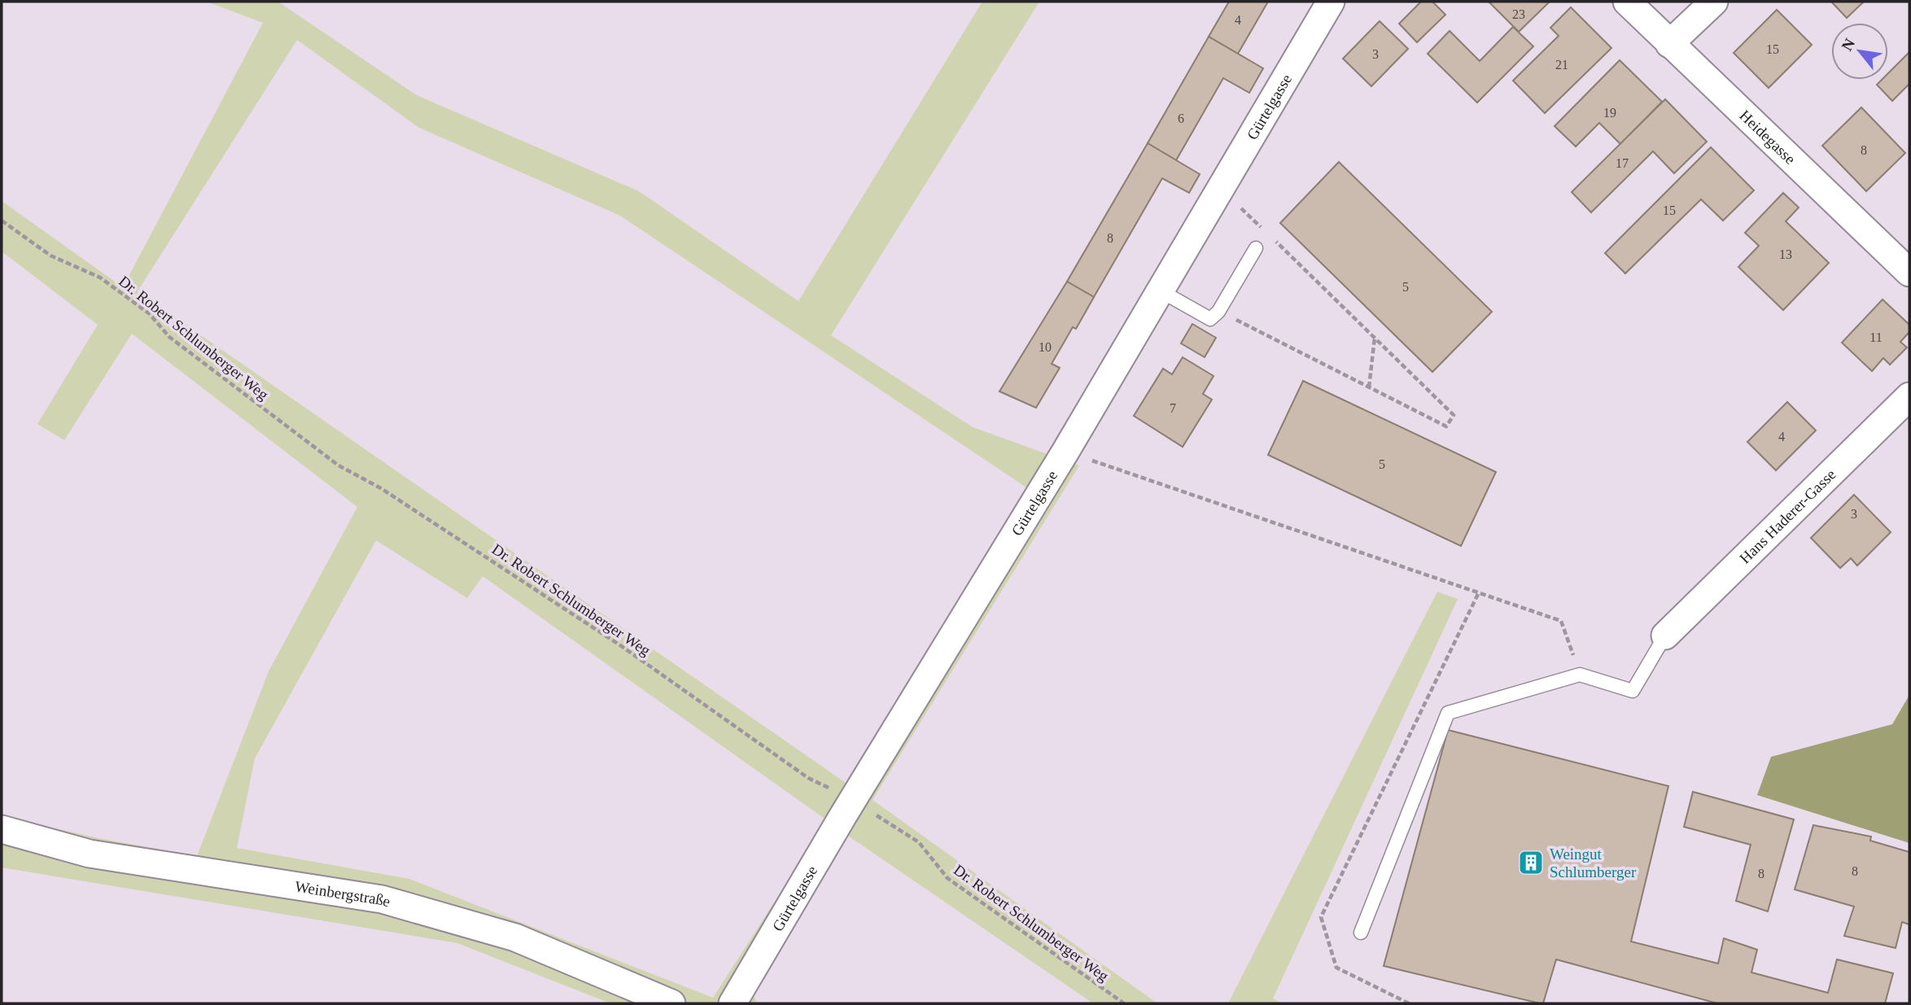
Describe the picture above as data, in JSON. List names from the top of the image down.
{
  "streets": {
    "street": [
      "Gürtelgasse",
      "Heidegasse",
      "Hans Haderer-Gasse",
      "Weinbergstraße"
    ],
    "path": ["Dr. Robert Schlumberger Weg"]
  },
  "crossings": [
    ["Gürtelgasse", "Dr. Robert Schlumberger Weg"]
  ],
  "places": {
    "building": ["Weingut Schlumberger"]
  },
  "house_numbers": [
    "23",
    "4",
    "15",
    "3",
    "21",
    "19",
    "6",
    "8",
    "17",
    "15",
    "8",
    "13",
    "5",
    "11",
    "10",
    "7",
    "4",
    "5",
    "3",
    "8",
    "8"
  ],
  "north": "top left"
}
